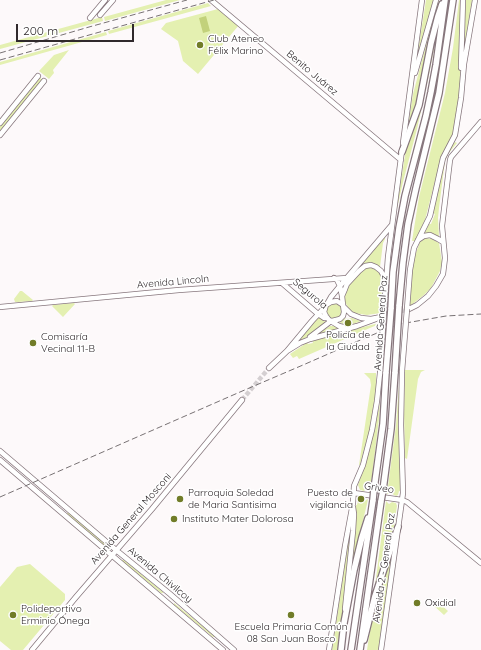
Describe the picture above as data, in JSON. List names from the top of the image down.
{
  "streets": {
    "highway": ["Avenida General Paz"],
    "street": [
      "Benito Juárez",
      "Avenida Lincoln",
      "Segurola",
      "Griveo",
      "Avenida General Mosconi",
      "Avenida 2 - General Paz",
      "Avenida Chivilcoy"
    ]
  },
  "crossings": [
    ["Benito Juárez", "Avenida General Paz"],
    ["Avenida Lincoln", "Segurola"],
    ["Avenida General Paz", "Griveo"],
    ["Griveo", "Avenida 2 - General Paz"],
    ["Avenida General Mosconi", "Avenida Chivilcoy"]
  ],
  "places": [
    "Club Ateneo Félix Marino",
    "Policía de la Ciudad",
    "Comisaría Vecinal 11-B",
    "Parroquia Soledad de Maria Santisima",
    "Puesto de vigilancia",
    "Instituto Mater Dolorosa",
    "Oxidial",
    "Polideportivo Erminio Ónega",
    "Escuela Primaria Común 08 San Juan Bosco"
  ],
  "scale_bar": "200 m"
}
